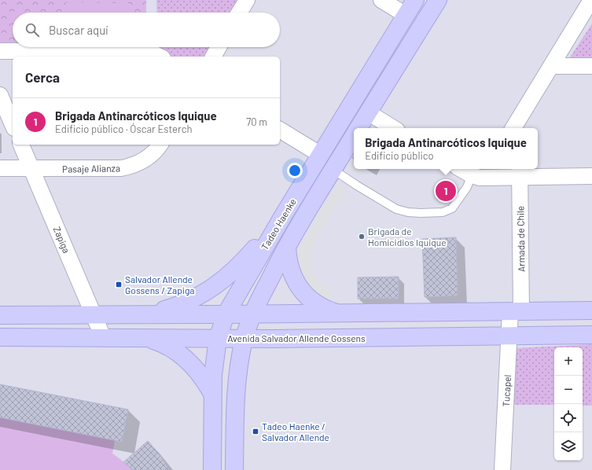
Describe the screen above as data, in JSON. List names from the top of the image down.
{
  "streets": {
    "main road": ["Tadeo Haenke", "Avenida Salvador Allende Gossens"],
    "street": [
      "Pasaje Alianza",
      "Armada de Chile",
      "Zapiga",
      "Tucapel"
    ]
  },
  "crossings": [
    ["Pasaje Alianza", "Zapiga"],
    ["Tadeo Haenke", "Avenida Salvador Allende Gossens"],
    ["Armada de Chile", "Tucapel"],
    ["Zapiga", "Avenida Salvador Allende Gossens"],
    ["Avenida Salvador Allende Gossens", "Tucapel"]
  ],
  "places": {
    "other": ["Brigada de Homicidios Iquique"],
    "transit": ["Salvador Allende Gossens / Zapiga", "Tadeo Haenke / Salvador Allende"]
  },
  "page": {
    "search": "Buscar aquí",
    "heading": "Cerca",
    "list": [
      {
        "mark": "1",
        "name": "Brigada Antinarcóticos Iquique",
        "note": "Edificio público · Óscar Esterch",
        "value": "70 m"
      }
    ],
    "popup": ["Brigada Antinarcóticos Iquique", "Edificio público"],
    "pins": "1",
    "map_buttons": ["+", "−"]
  }
}
